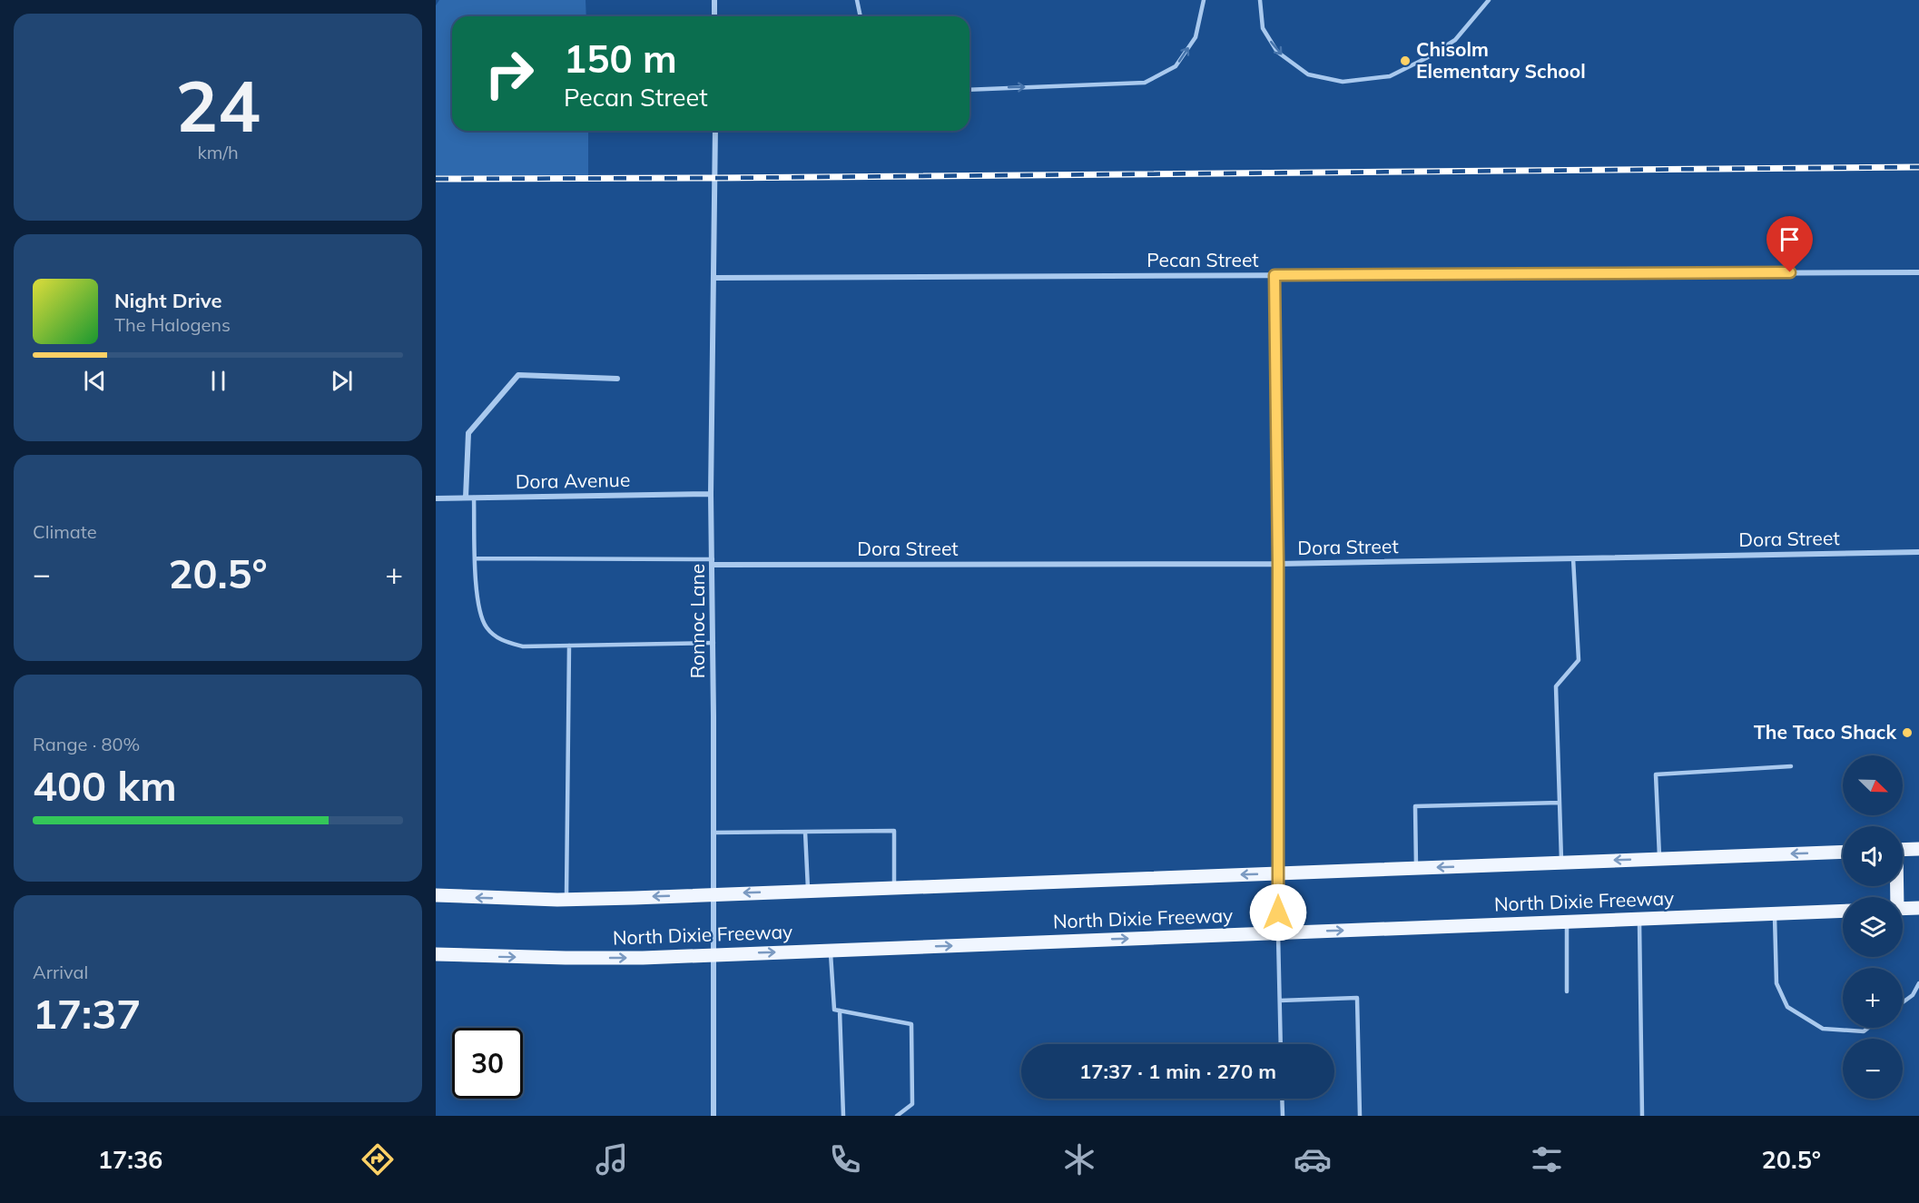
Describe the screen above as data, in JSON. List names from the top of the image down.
{
  "streets": {
    "main road": ["North Dixie Freeway"],
    "street": [
      "Pecan Street",
      "Dora Avenue",
      "Dora Street",
      "Ronnoc Lane"
    ]
  },
  "crossings": [
    ["Pecan Street", "Ronnoc Lane"],
    ["Dora Avenue", "Ronnoc Lane"],
    ["Dora Street", "Ronnoc Lane"],
    ["Ronnoc Lane", "North Dixie Freeway"]
  ],
  "places": ["Chisolm Elementary School", "The Taco Shack"],
  "north": "bottom right",
  "page": {
    "tile": [
      ["24", "km/h"],
      "Climate",
      ["Range · 80%", "400 km"],
      ["Arrival", "17:37"]
    ],
    "turn": ["150 m", "Pecan Street"],
    "song": ["Night Drive", "The Halogens"],
    "heat": ["−", "20.5°", "+"],
    "map_buttons": ["+", "−"],
    "limit": "30",
    "trip": "17:37 · 1 min · 270 m",
    "tabs": ["17:36", "20.5°"]
  }
}
